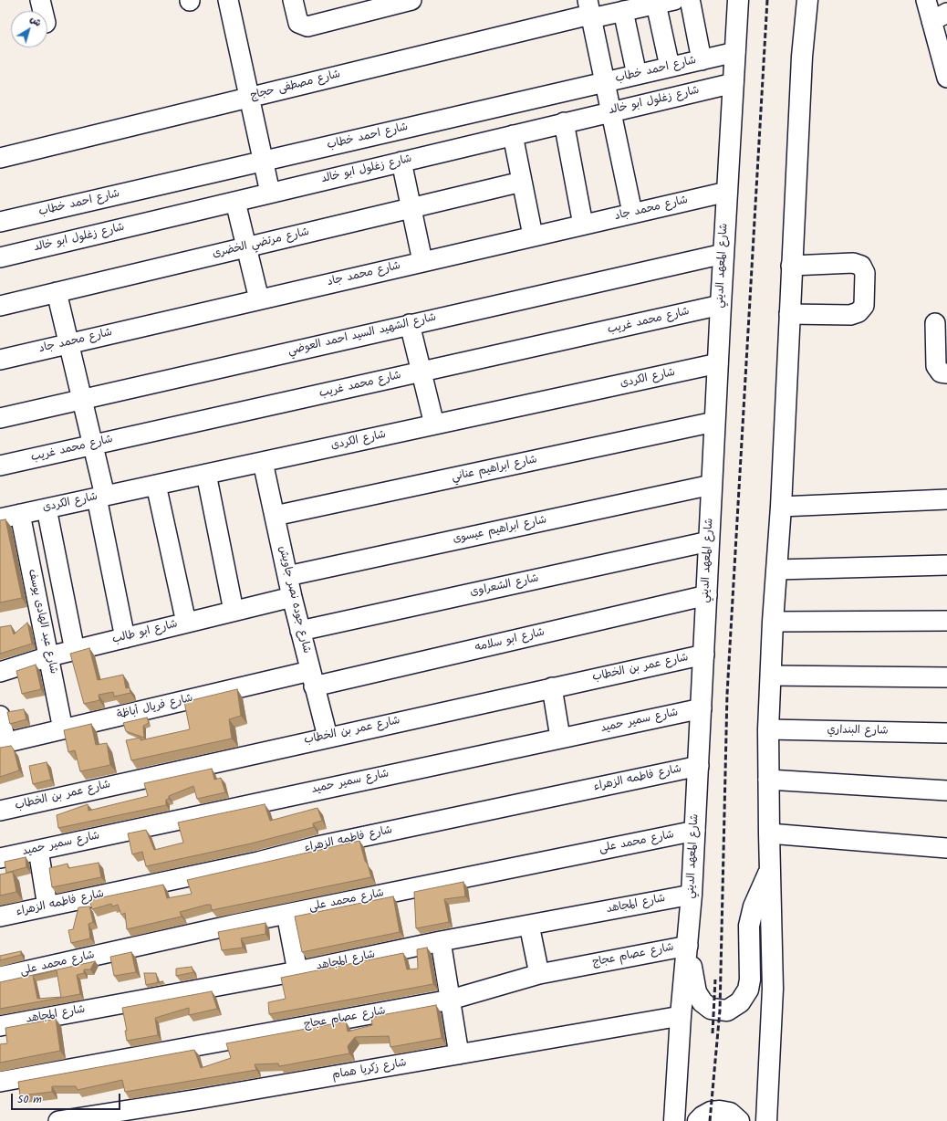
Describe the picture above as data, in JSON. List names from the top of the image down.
{
  "streets": {
    "main road": ["شارع المعهد الديني"],
    "street": [
      "شارع احمد خطاب",
      "شارع مصطفى حجاج",
      "شارع زغلول ابو خالد",
      "شارع محمد جاد",
      "شارع مرتضي الخضرى",
      "شارع محمد غريب",
      "شارع الشهيد السيد احمد العوضي",
      "شارع الكردى",
      "شارع ابراهيم عناني",
      "شارع ابراهيم عيسوى",
      "شارع الشعراوى",
      "شارع جوده نصر جاويش",
      "شارع عبد الهادى يوسف",
      "شارع ابو طالب",
      "شارع ابو سلامه",
      "شارع عمر بن الخطاب",
      "شارع فريال أباظة",
      "شارع سمير حميد",
      "شارع البنداري",
      "شارع فاطمه الزهراء",
      "شارع محمد على",
      "شارع المجاهد",
      "شارع عصام عجاج",
      "شارع زكريا همام"
    ]
  },
  "crossings": [
    ["شارع احمد خطاب", "شارع المعهد الديني"],
    ["شارع زغلول ابو خالد", "شارع المعهد الديني"],
    ["شارع محمد جاد", "شارع المعهد الديني"],
    ["شارع المعهد الديني", "شارع محمد غريب"],
    ["شارع المعهد الديني", "شارع الشهيد السيد احمد العوضي"],
    ["شارع المعهد الديني", "شارع الكردى"],
    ["شارع المعهد الديني", "شارع ابراهيم عناني"],
    ["شارع المعهد الديني", "شارع ابراهيم عيسوى"],
    ["شارع المعهد الديني", "شارع الشعراوى"],
    ["شارع المعهد الديني", "شارع ابو سلامه"],
    ["شارع المعهد الديني", "شارع عمر بن الخطاب"],
    ["شارع المعهد الديني", "شارع سمير حميد"],
    ["شارع المعهد الديني", "شارع فاطمه الزهراء"],
    ["شارع المعهد الديني", "شارع محمد على"],
    ["شارع المعهد الديني", "شارع المجاهد"],
    ["شارع المعهد الديني", "شارع عصام عجاج"],
    ["شارع المعهد الديني", "شارع زكريا همام"],
    ["شارع الكردى", "شارع جوده نصر جاويش"],
    ["شارع الكردى", "شارع عبد الهادى يوسف"],
    ["شارع ابراهيم عناني", "شارع جوده نصر جاويش"],
    ["شارع ابراهيم عيسوى", "شارع جوده نصر جاويش"],
    ["شارع الشعراوى", "شارع جوده نصر جاويش"],
    ["شارع جوده نصر جاويش", "شارع ابو طالب"],
    ["شارع جوده نصر جاويش", "شارع ابو سلامه"],
    ["شارع جوده نصر جاويش", "شارع عمر بن الخطاب"],
    ["شارع جوده نصر جاويش", "شارع فريال أباظة"],
    ["شارع عبد الهادى يوسف", "شارع ابو طالب"],
    ["شارع عبد الهادى يوسف", "شارع فريال أباظة"],
    ["شارع ابو سلامه", "شارع فريال أباظة"]
  ],
  "scale_bar": "50 m",
  "north": "top right"
}
